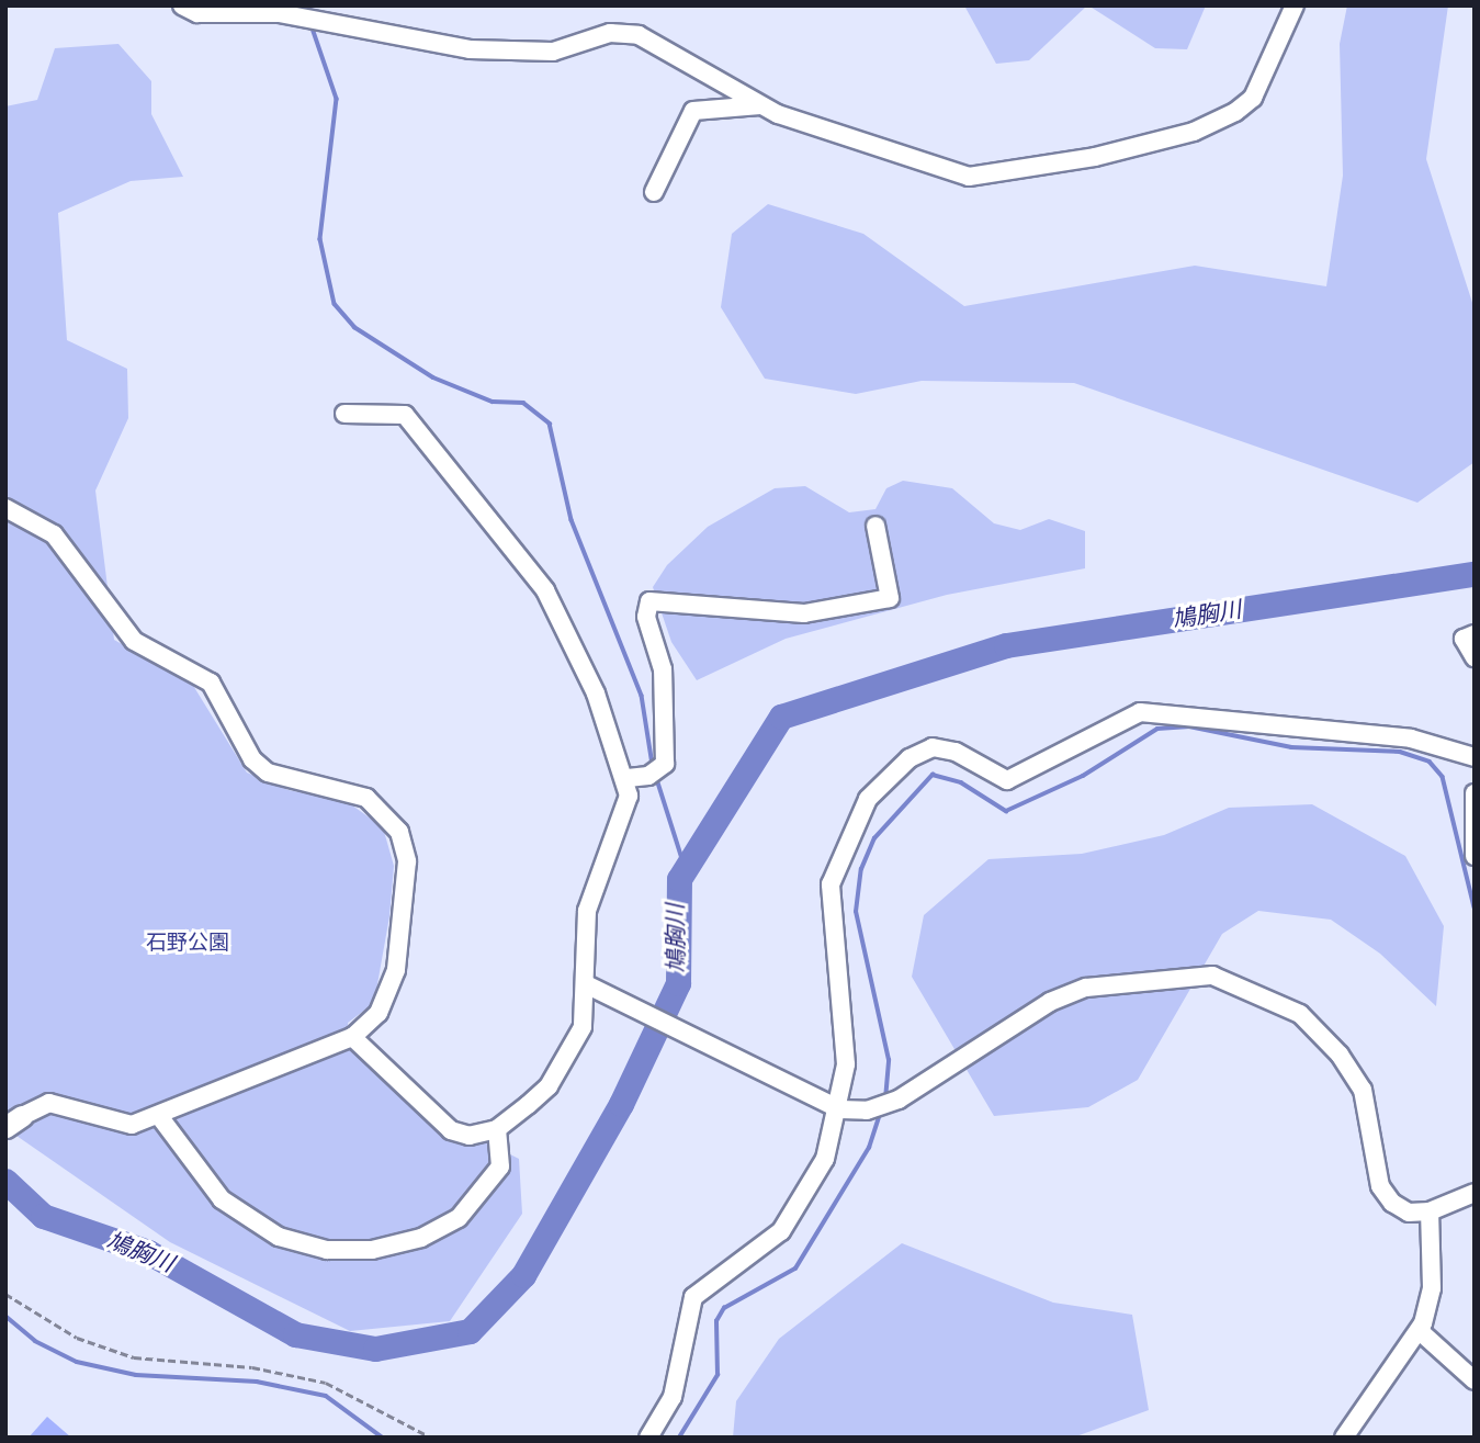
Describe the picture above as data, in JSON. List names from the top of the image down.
{
  "water": ["鳩胸川"],
  "parks": ["石野公園"]
}
